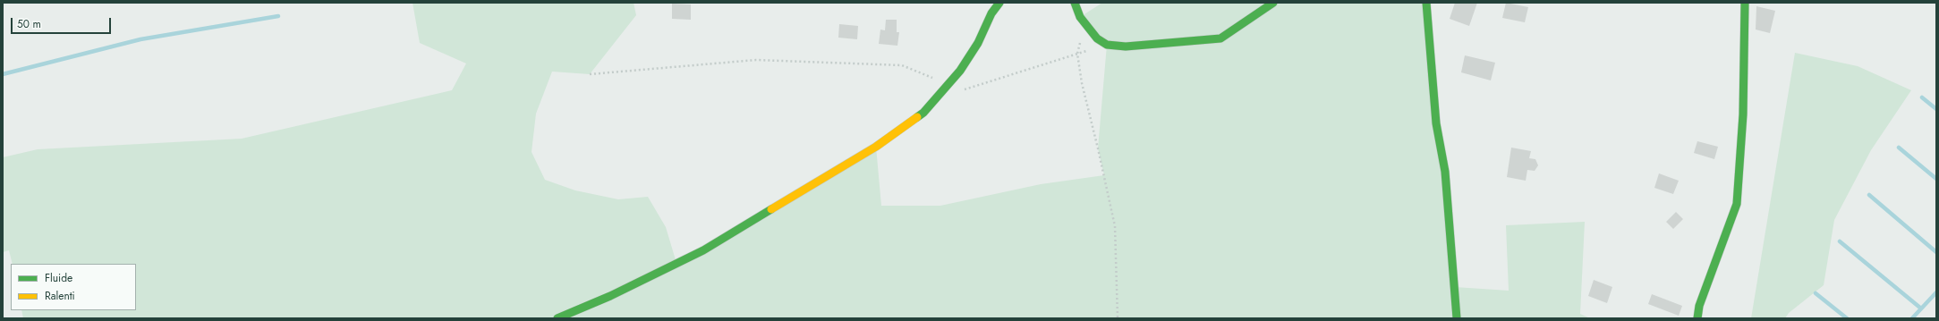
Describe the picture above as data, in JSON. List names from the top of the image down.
{
  "legend": ["Fluide", "Ralenti"],
  "scale_bar": "50 m"
}
